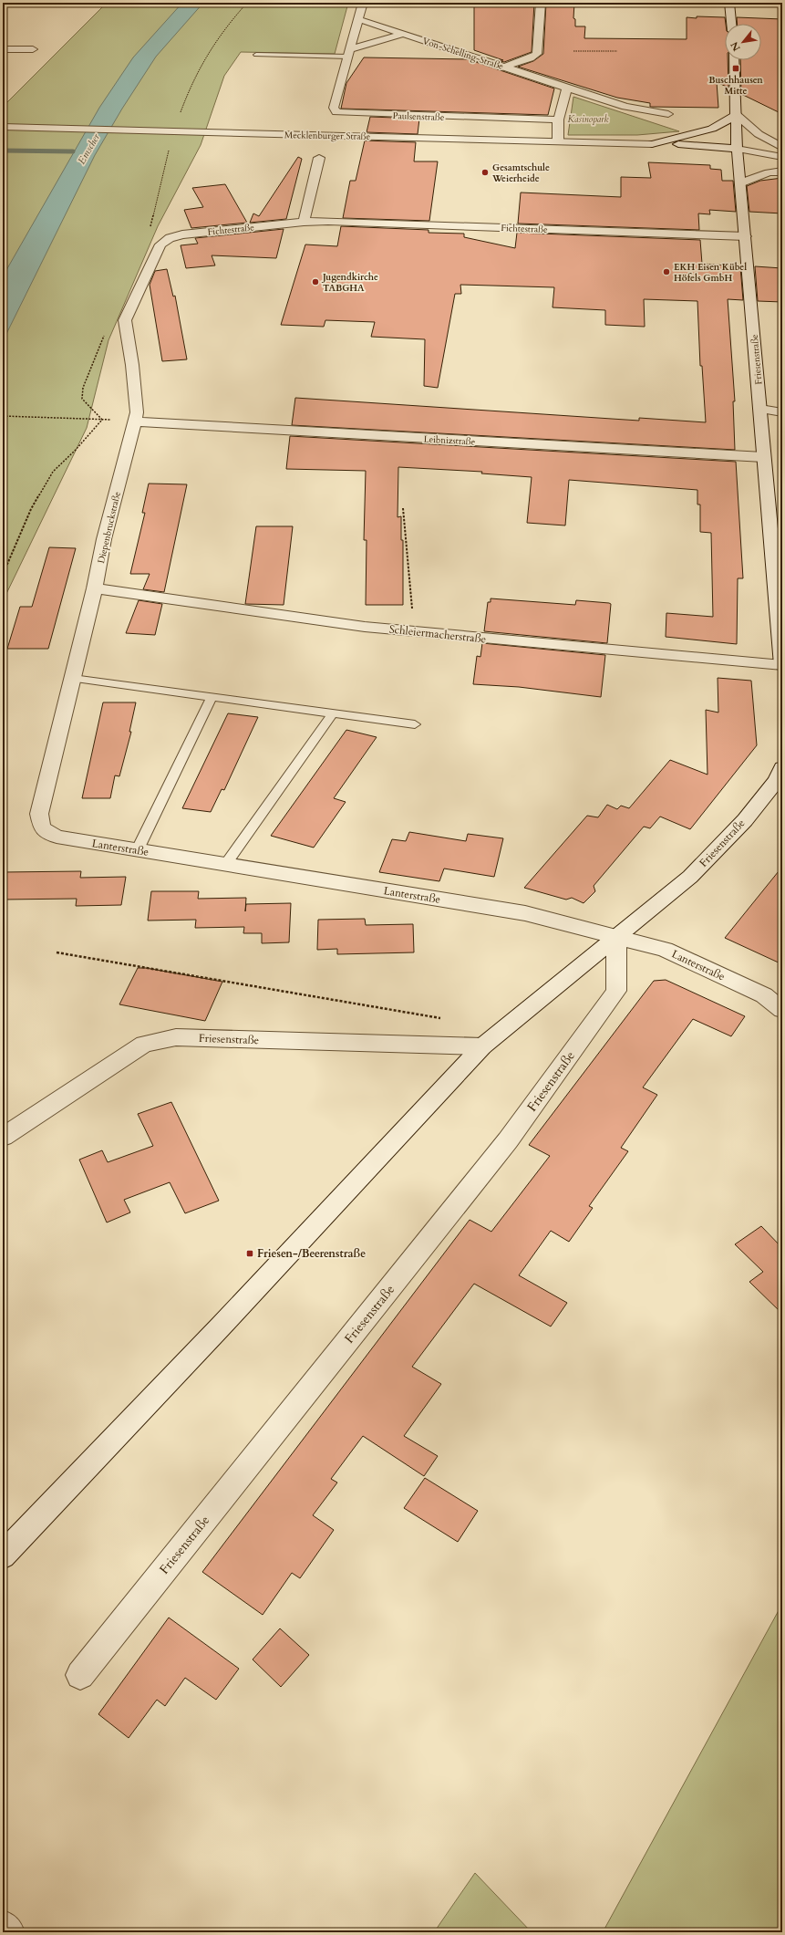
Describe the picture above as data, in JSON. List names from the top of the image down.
{
  "streets": {
    "street": [
      "Von-Schelling-Straße",
      "Paulsenstraße",
      "Mecklenburger Straße",
      "Fichtestraße",
      "Friesenstraße",
      "Leibnizstraße",
      "Diepenbruckstraße",
      "Schleiermacherstraße",
      "Lanterstraße"
    ]
  },
  "crossings": [
    ["Von-Schelling-Straße", "Paulsenstraße"],
    ["Mecklenburger Straße", "Friesenstraße"],
    ["Fichtestraße", "Friesenstraße"],
    ["Fichtestraße", "Diepenbruckstraße"],
    ["Friesenstraße", "Leibnizstraße"],
    ["Friesenstraße", "Schleiermacherstraße"],
    ["Friesenstraße", "Lanterstraße"],
    ["Leibnizstraße", "Diepenbruckstraße"],
    ["Diepenbruckstraße", "Schleiermacherstraße"],
    ["Diepenbruckstraße", "Lanterstraße"]
  ],
  "water": ["Emscher"],
  "parks": ["Kasinopark"],
  "places": {
    "transit": ["Buschhausen Mitte", "Friesen-/Beerenstraße"],
    "other": ["Gesamtschule Weierheide", "EKH Eisen Kübel Höfels GmbH", "Jugendkirche TABGHA"]
  },
  "north": "bottom left"
}
